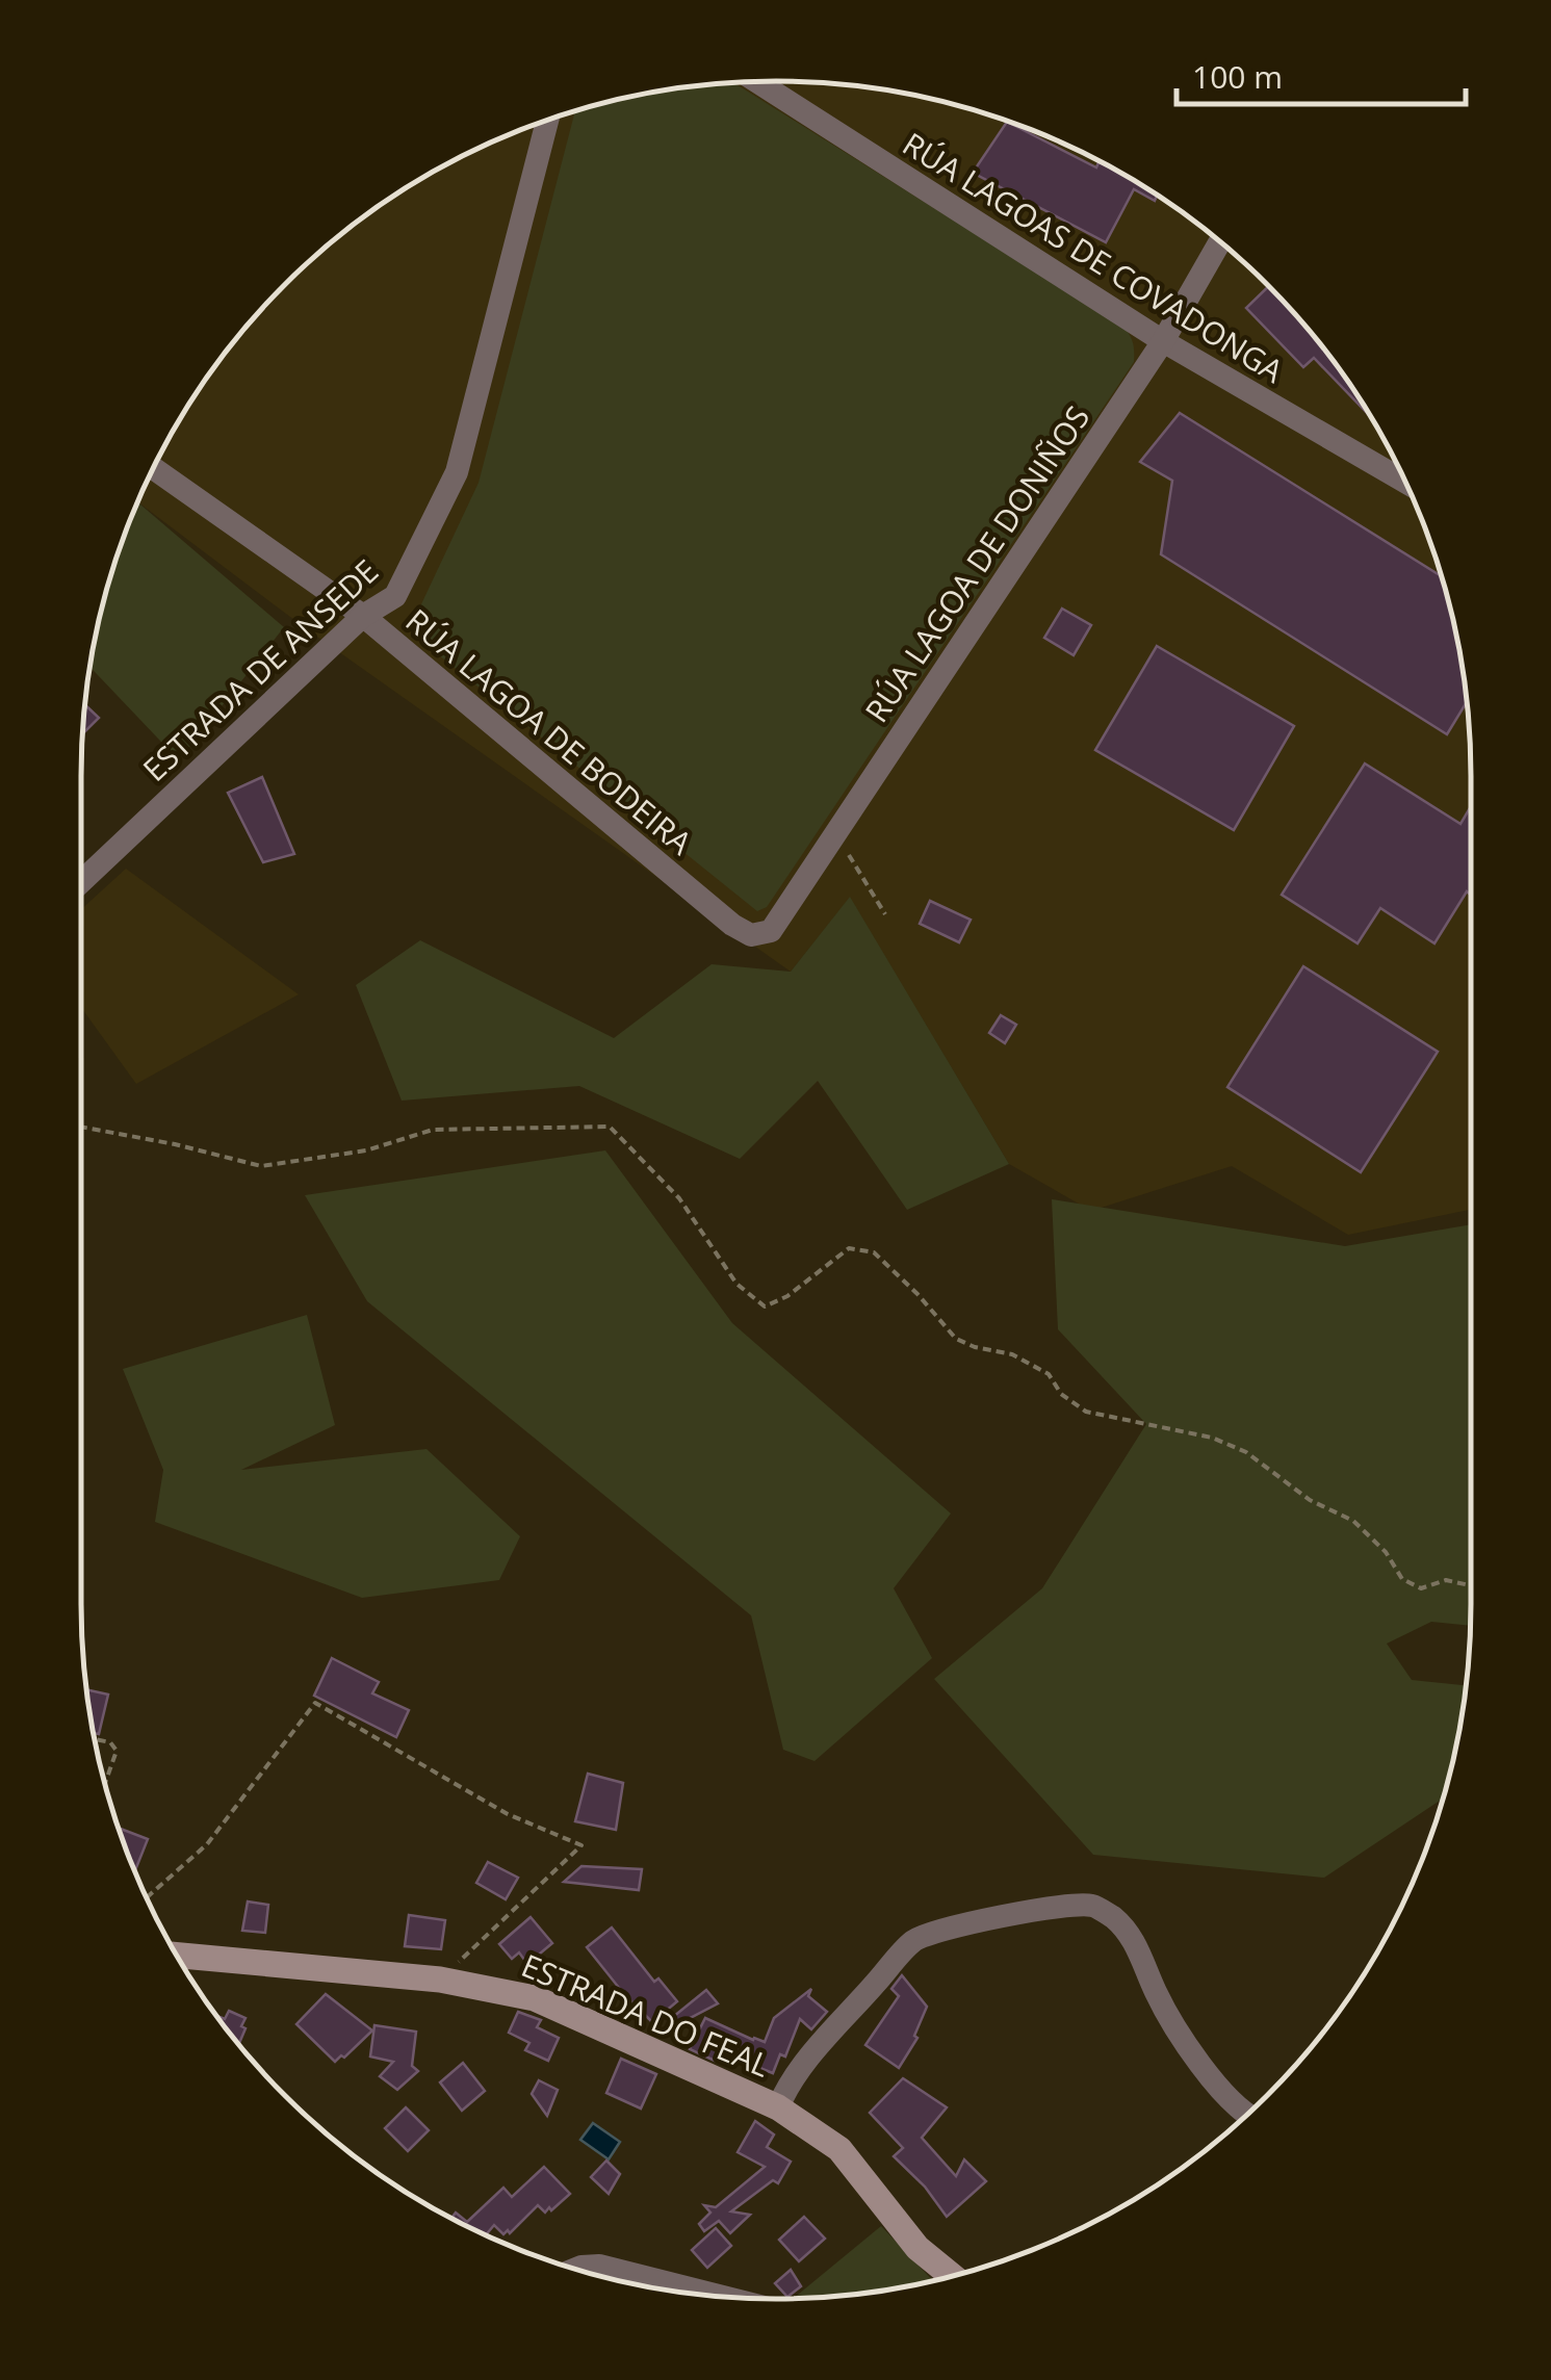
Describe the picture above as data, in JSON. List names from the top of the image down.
{
  "streets": {
    "main road": ["ESTRADA DO FEAL"],
    "street": [
      "RÚA LAGOAS DE COVADONGA",
      "RÚA LAGOA DE DONIÑOS",
      "ESTRADA DE ANSEDE",
      "RÚA LAGOA DE BODEIRA"
    ]
  },
  "crossings": [
    ["RÚA LAGOAS DE COVADONGA", "RÚA LAGOA DE DONIÑOS"],
    ["RÚA LAGOA DE DONIÑOS", "RÚA LAGOA DE BODEIRA"],
    ["ESTRADA DE ANSEDE", "RÚA LAGOA DE BODEIRA"]
  ],
  "scale_bar": "100 m"
}
